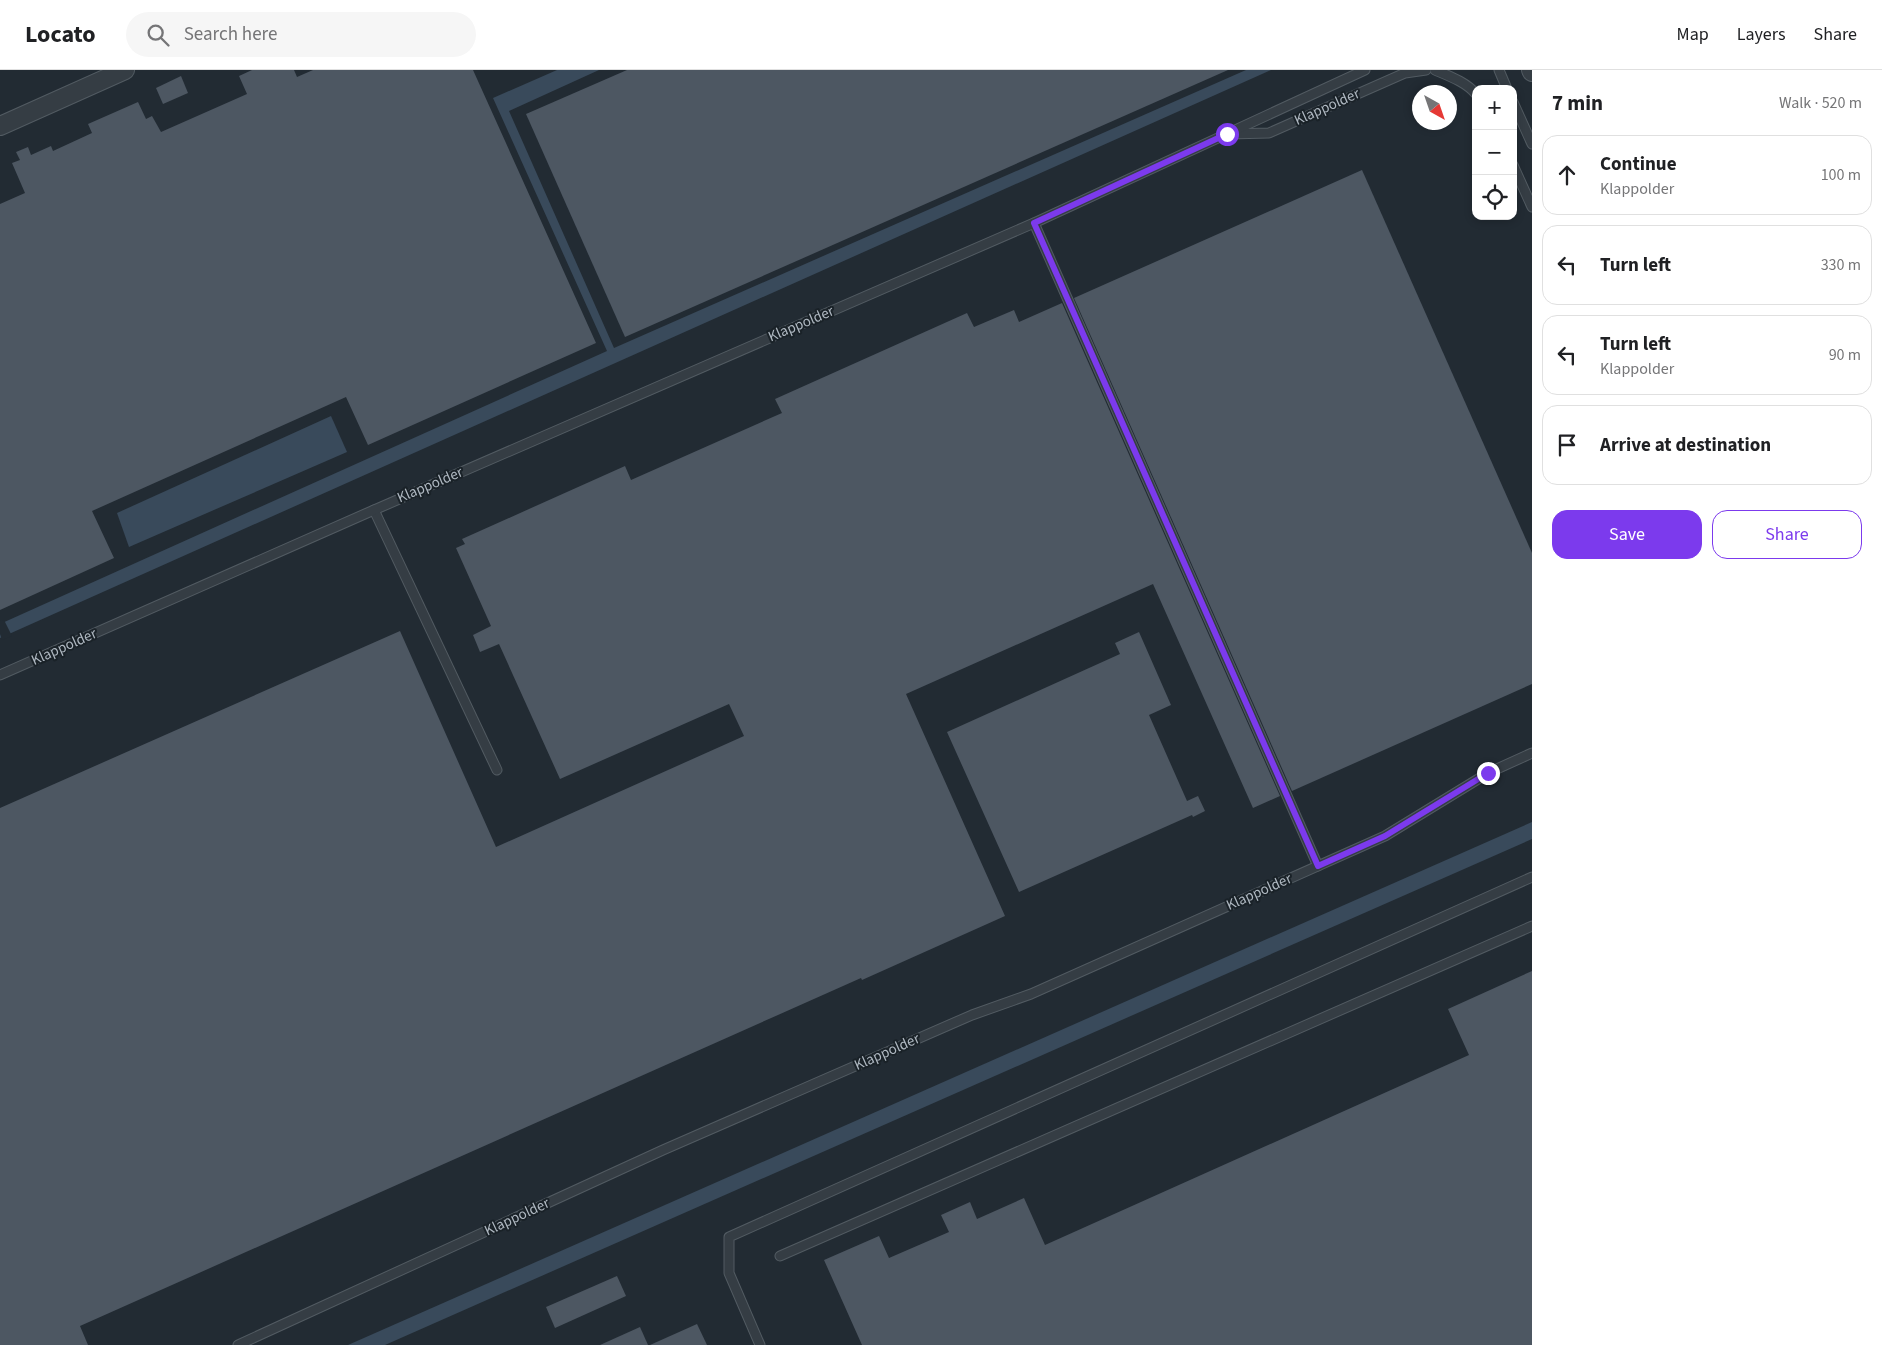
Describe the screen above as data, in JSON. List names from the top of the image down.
{
  "streets": {
    "lane": ["Klappolder"]
  },
  "north": "bottom right",
  "page": {
    "header": "Locato",
    "search": "Search here",
    "nav": ["Map", "Layers", "Share"],
    "heading": ["7 min", "Walk · 520 m"],
    "map_buttons": ["+", "−"],
    "list": [
      ["Continue", "Klappolder", "100 m"],
      ["Turn left", "330 m"],
      ["Turn left", "Klappolder", "90 m"],
      "Arrive at destination"
    ],
    "buttons": ["Save", "Share"]
  }
}
